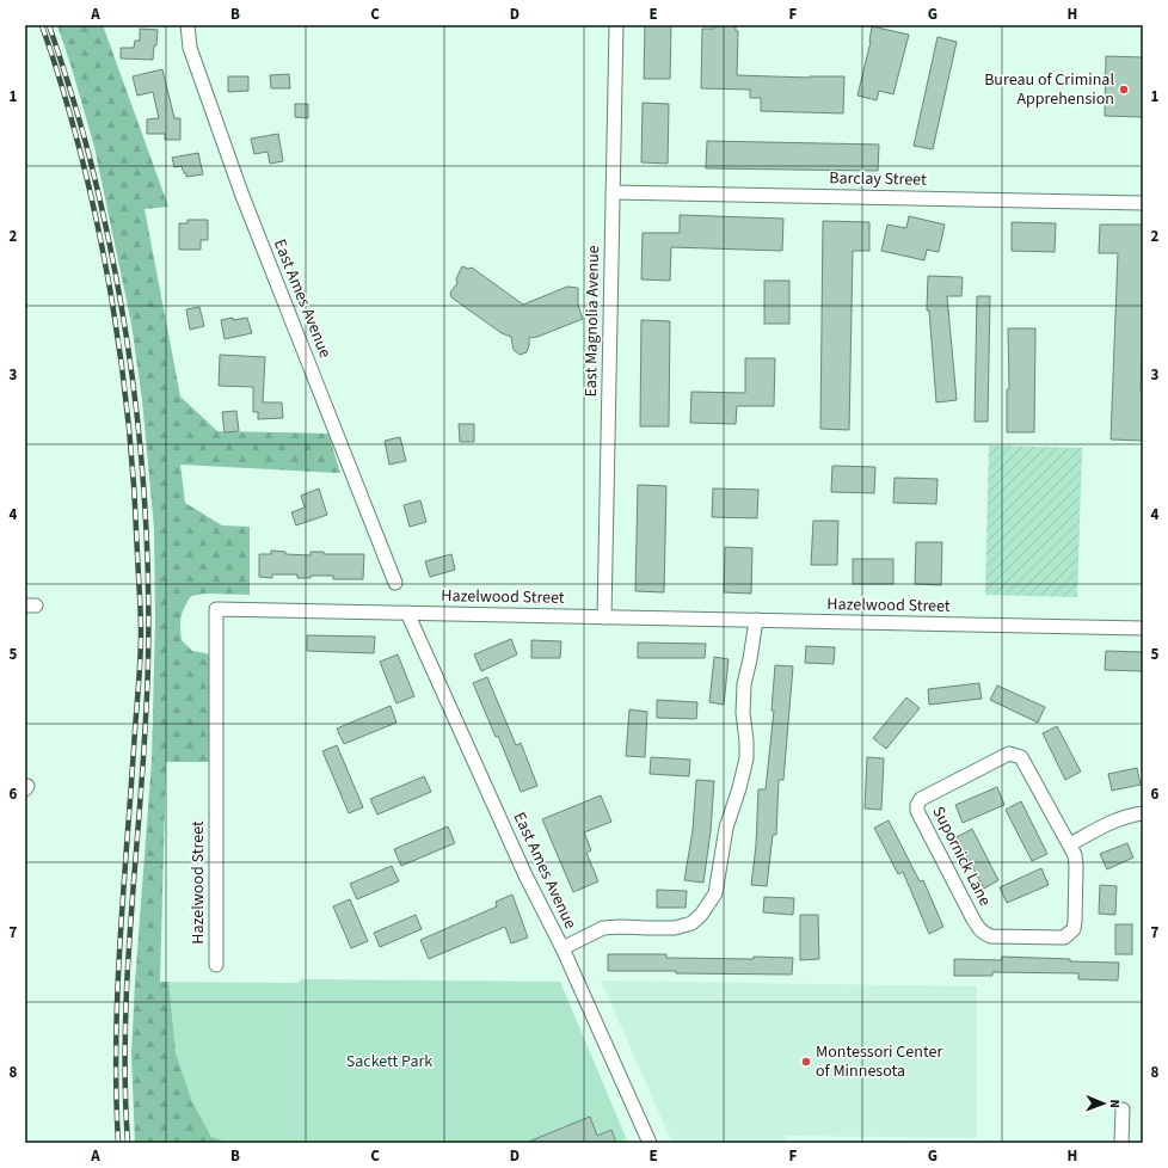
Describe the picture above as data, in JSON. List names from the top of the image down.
{
  "streets": {
    "street": [
      "Barclay Street",
      "East Ames Avenue",
      "East Magnolia Avenue",
      "Hazelwood Street",
      "Supornick Lane"
    ]
  },
  "crossings": [
    ["Barclay Street", "East Magnolia Avenue"],
    ["East Ames Avenue", "Hazelwood Street"],
    ["East Magnolia Avenue", "Hazelwood Street"]
  ],
  "parks": ["Sackett Park"],
  "places": ["Bureau of Criminal Apprehension", "Montessori Center of Minnesota"],
  "north": "right",
  "grid": {
    "columns": [
      "A",
      "B",
      "C",
      "D",
      "E",
      "F",
      "G",
      "H"
    ],
    "rows": [
      "1",
      "2",
      "3",
      "4",
      "5",
      "6",
      "7",
      "8"
    ]
  }
}
